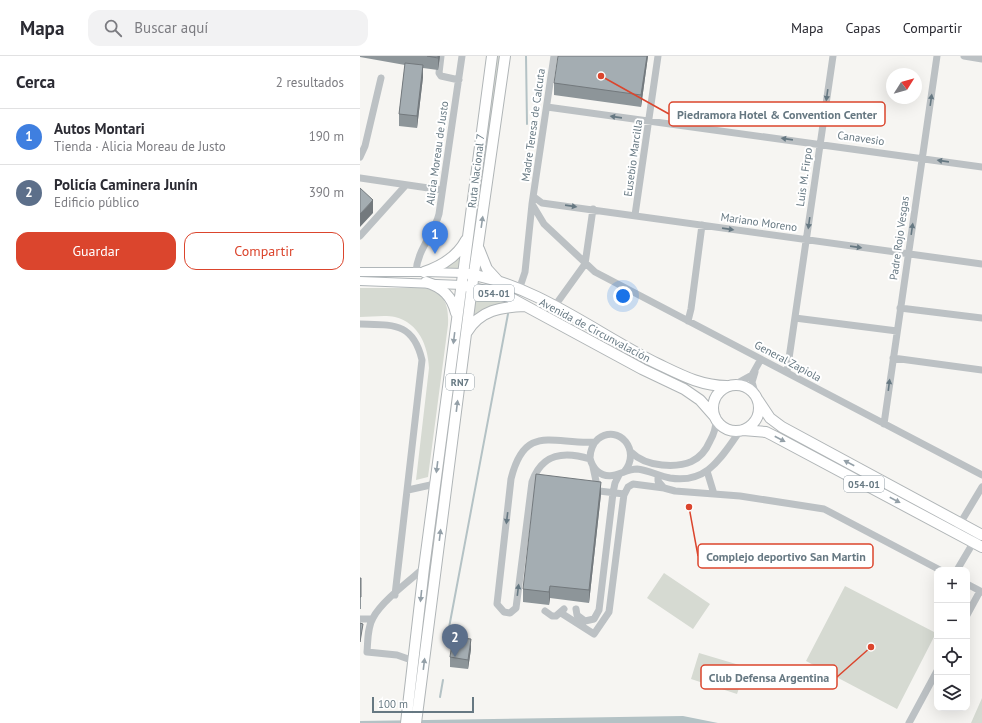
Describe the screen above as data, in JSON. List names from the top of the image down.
{
  "streets": {
    "highway": [
      "Ruta Nacional 7",
      "054-01",
      "Avenida de Circunvalación",
      "RN7"
    ],
    "street": [
      "Madre Teresa de Calcuta",
      "Canavesio",
      "Alicia Moreau de Justo",
      "Eusebio Marcilla",
      "Luis M. Firpo",
      "Mariano Moreno",
      "Padre Rojo Vesgas",
      "General Zapiola"
    ]
  },
  "crossings": [
    ["Madre Teresa de Calcuta", "Canavesio"],
    ["Madre Teresa de Calcuta", "Mariano Moreno"],
    ["Madre Teresa de Calcuta", "Avenida de Circunvalación"],
    ["Madre Teresa de Calcuta", "General Zapiola"],
    ["Canavesio", "Eusebio Marcilla"],
    ["Canavesio", "Luis M. Firpo"],
    ["Canavesio", "Padre Rojo Vesgas"],
    ["Alicia Moreau de Justo", "054-01"],
    ["Eusebio Marcilla", "Mariano Moreno"],
    ["Ruta Nacional 7", "054-01"],
    ["Ruta Nacional 7", "Avenida de Circunvalación"],
    ["Ruta Nacional 7", "RN7"],
    ["Luis M. Firpo", "Mariano Moreno"],
    ["Luis M. Firpo", "General Zapiola"],
    ["Mariano Moreno", "Padre Rojo Vesgas"],
    ["Mariano Moreno", "General Zapiola"],
    ["Padre Rojo Vesgas", "General Zapiola"],
    ["054-01", "Avenida de Circunvalación"],
    ["054-01", "RN7"],
    ["Avenida de Circunvalación", "RN7"]
  ],
  "one_way": [
    "Canavesio",
    "Luis M. Firpo",
    "Mariano Moreno",
    "Padre Rojo Vesgas"
  ],
  "places": ["Piedramora Hotel & Convention Center", "Complejo deportivo San Martin", "Club Defensa Argentina"],
  "scale_bar": "100 m",
  "north": "top right",
  "page": {
    "header": "Mapa",
    "search": "Buscar aquí",
    "nav": ["Mapa", "Capas", "Compartir"],
    "heading": ["Cerca", "2 resultados"],
    "list": [
      {
        "mark": "1",
        "name": "Autos Montari",
        "note": "Tienda · Alicia Moreau de Justo",
        "value": "190 m"
      },
      {
        "mark": "2",
        "name": "Policía Caminera Junín",
        "note": "Edificio público",
        "value": "390 m"
      }
    ],
    "buttons": ["Guardar", "Compartir"],
    "pins": ["1", "2"],
    "map_buttons": ["+", "−"],
    "scale": "100 m"
  }
}
